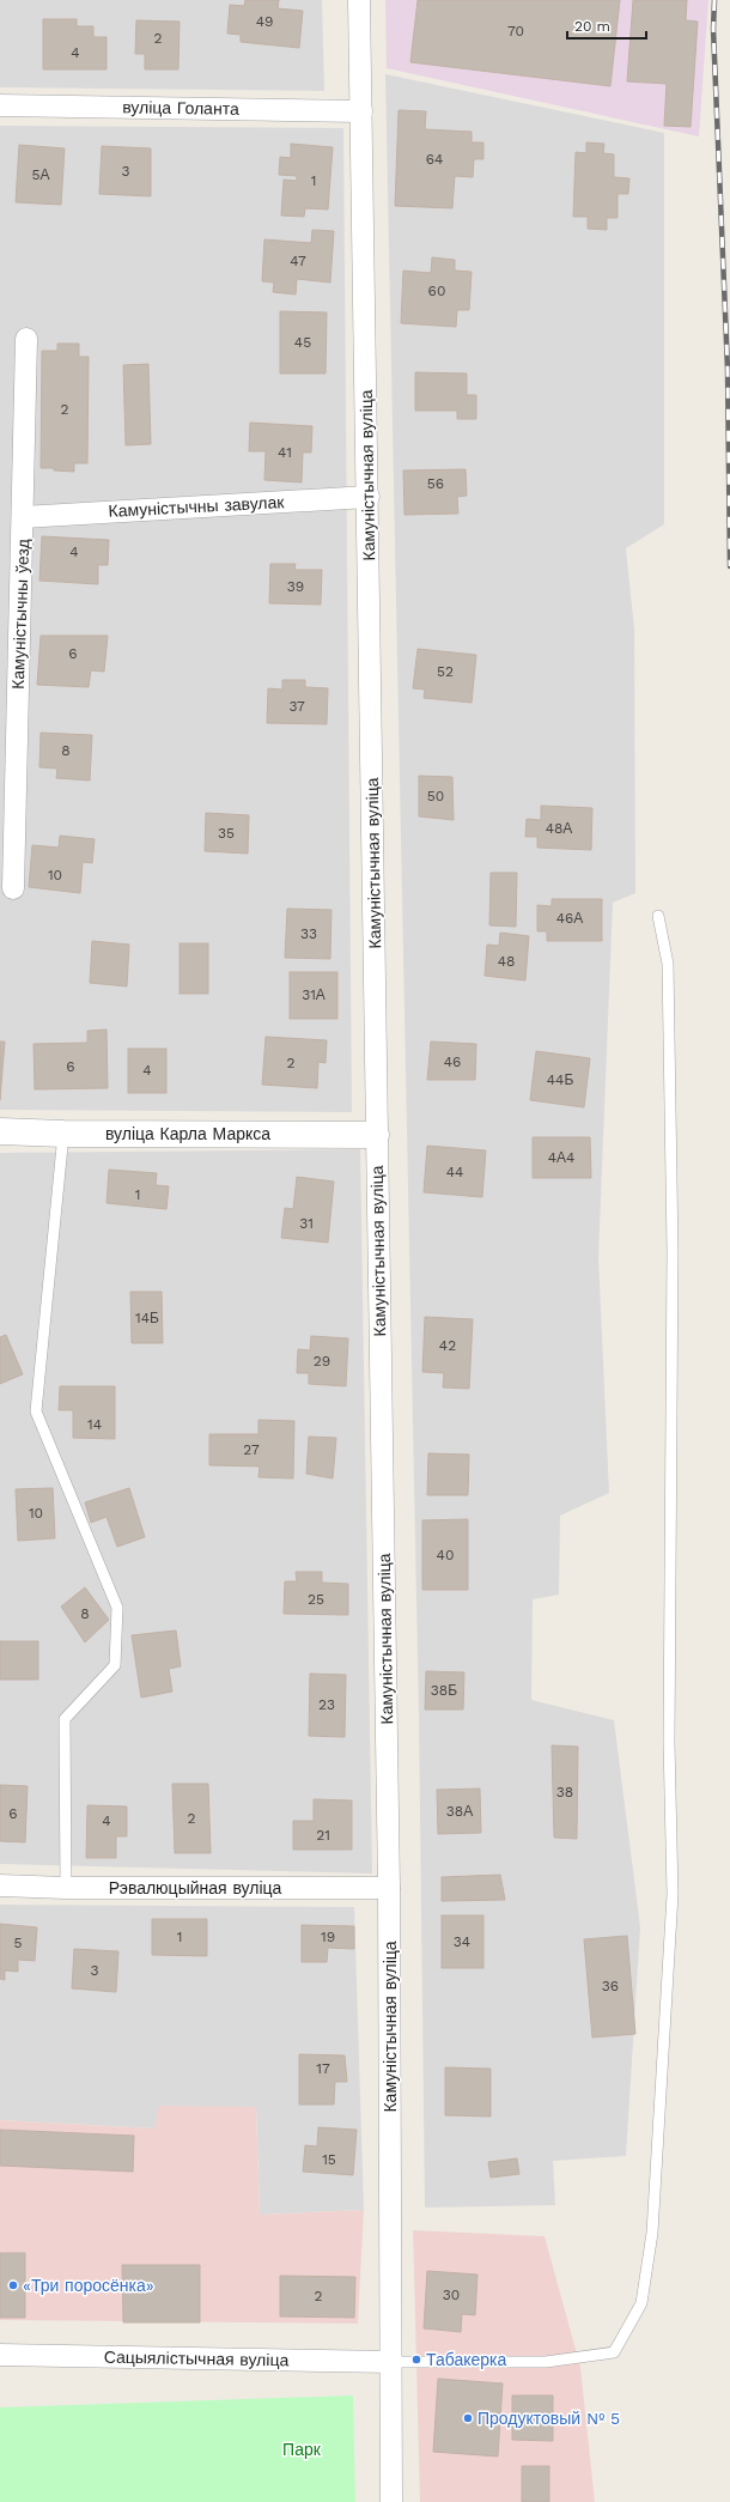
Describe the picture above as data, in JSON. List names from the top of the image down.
{
  "streets": {
    "street": [
      "вуліца Голанта",
      "Камуністычная вуліца",
      "Камуністычны завулак",
      "Камуністычны ўезд",
      "вуліца Карла Маркса",
      "Рэвалюцыйная вуліца",
      "Сацыялістычная вуліца"
    ]
  },
  "crossings": [
    ["вуліца Голанта", "Камуністычная вуліца"],
    ["Камуністычная вуліца", "Камуністычны завулак"],
    ["Камуністычная вуліца", "вуліца Карла Маркса"],
    ["Камуністычная вуліца", "Рэвалюцыйная вуліца"],
    ["Камуністычная вуліца", "Сацыялістычная вуліца"],
    ["Камуністычны завулак", "Камуністычны ўезд"]
  ],
  "parks": ["Парк"],
  "places": ["«Три поросёнка»", "Табакерка", "Продуктовый № 5"],
  "house_numbers": [
    "49",
    "70",
    "2",
    "4",
    "64",
    "3",
    "5А",
    "1",
    "47",
    "60",
    "45",
    "2",
    "41",
    "56",
    "4",
    "39",
    "6",
    "52",
    "37",
    "8",
    "50",
    "48А",
    "35",
    "10",
    "46А",
    "33",
    "48",
    "31А",
    "46",
    "2",
    "6",
    "4",
    "44Б",
    "4А4",
    "44",
    "1",
    "31",
    "14Б",
    "42",
    "29",
    "14",
    "27",
    "10",
    "40",
    "25",
    "8",
    "38Б",
    "23",
    "38",
    "38А",
    "6",
    "2",
    "4",
    "21",
    "1",
    "19",
    "34",
    "5",
    "3",
    "36",
    "17",
    "15",
    "30",
    "2"
  ],
  "scale_bar": "20 m"
}
